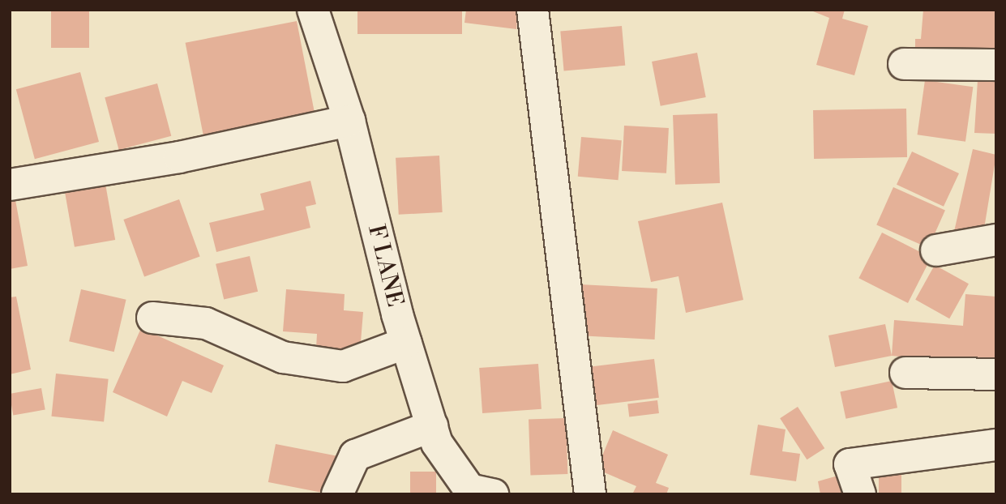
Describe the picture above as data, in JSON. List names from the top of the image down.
{
  "streets": {
    "street": ["F LANE"]
  }
}
